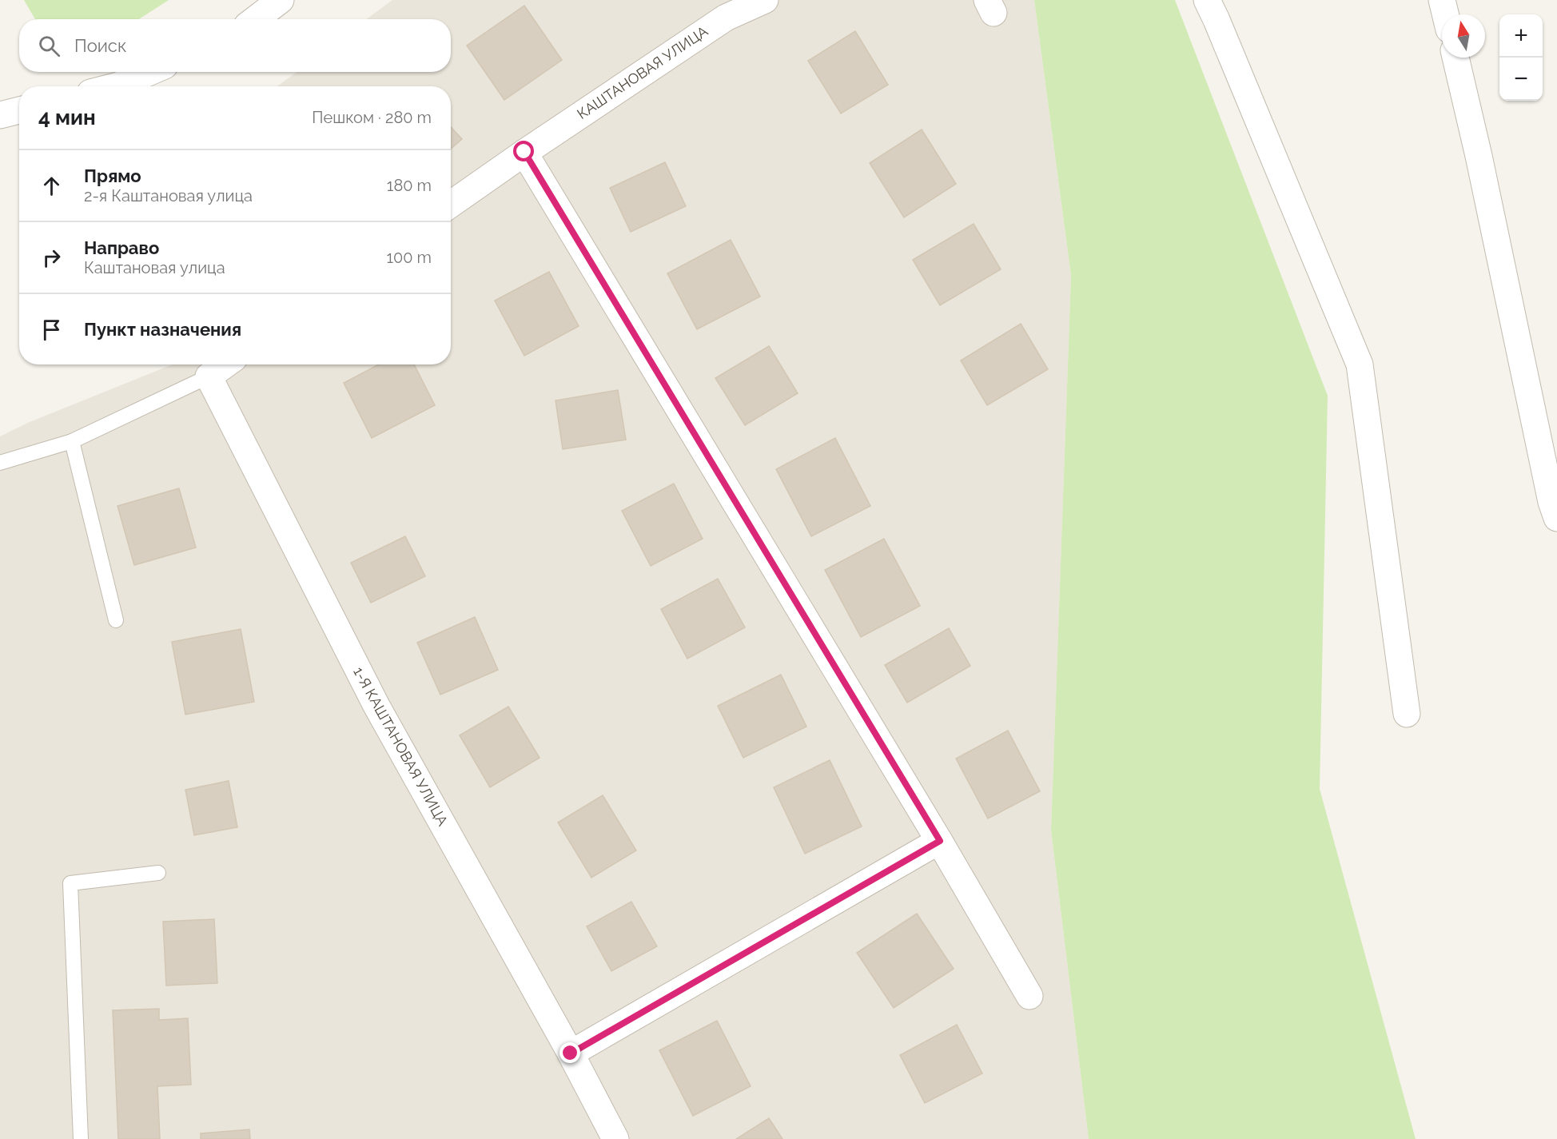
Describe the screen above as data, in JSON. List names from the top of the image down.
{
  "streets": {
    "street": ["КАШТАНОВАЯ УЛИЦА", "1-Я КАШТАНОВАЯ УЛИЦА"]
  },
  "north": "top",
  "page": {
    "map_buttons": ["+", "−"],
    "search": "Поиск",
    "heading": ["4 мин", "Пешком · 280 m"],
    "list": [
      ["Прямо", "2-я Каштановая улица", "180 m"],
      ["Направо", "Каштановая улица", "100 m"],
      "Пункт назначения"
    ]
  }
}
